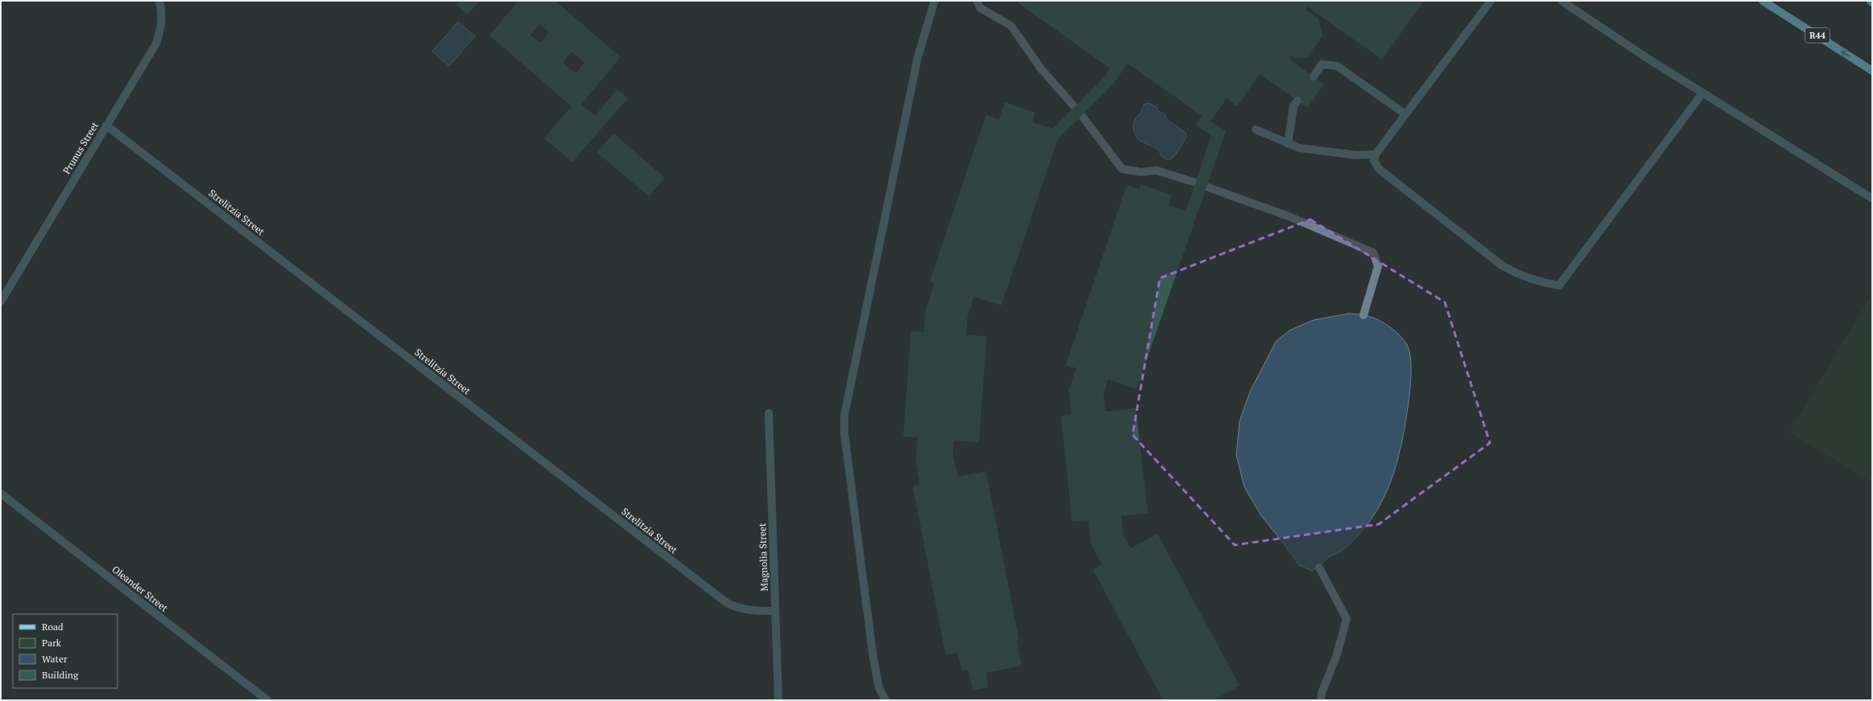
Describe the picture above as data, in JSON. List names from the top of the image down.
{
  "streets": {
    "main road": ["R44"],
    "street": [
      "Prunus Street",
      "Strelitzia Street",
      "Magnolia Street",
      "Oleander Street"
    ]
  },
  "crossings": [
    ["Prunus Street", "Strelitzia Street"],
    ["Strelitzia Street", "Magnolia Street"]
  ],
  "legend": [
    "Road",
    "Park",
    "Water",
    "Building"
  ]
}
